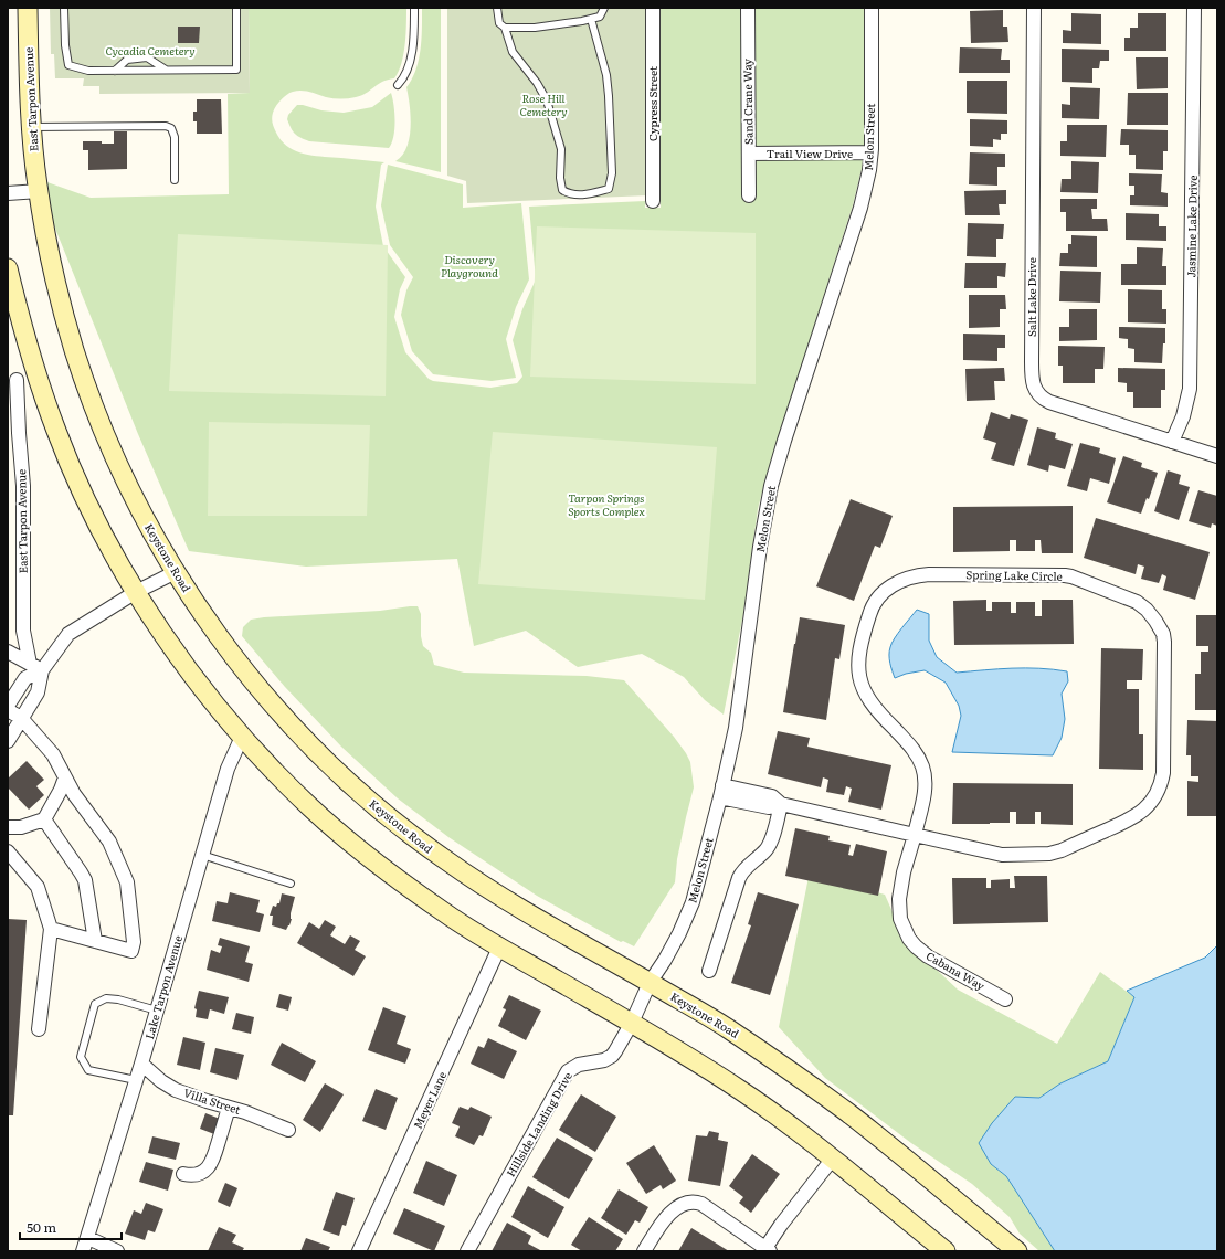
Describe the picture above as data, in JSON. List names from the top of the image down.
{
  "streets": {
    "main road": ["East Tarpon Avenue", "Keystone Road"],
    "street": [
      "Sand Crane Way",
      "Cypress Street",
      "Melon Street",
      "Trail View Drive",
      "Jasmine Lake Drive",
      "Salt Lake Drive",
      "Spring Lake Circle",
      "Cabana Way",
      "Lake Tarpon Avenue",
      "Meyer Lane",
      "Villa Street",
      "Hillside Landing Drive"
    ]
  },
  "crossings": [
    ["East Tarpon Avenue", "Keystone Road"],
    ["Sand Crane Way", "Trail View Drive"],
    ["Melon Street", "Trail View Drive"],
    ["Melon Street", "Keystone Road"],
    ["Melon Street", "Spring Lake Circle"],
    ["Melon Street", "Hillside Landing Drive"],
    ["Jasmine Lake Drive", "Salt Lake Drive"],
    ["Spring Lake Circle", "Cabana Way"],
    ["Lake Tarpon Avenue", "Villa Street"]
  ],
  "parks": [
    "Cycadia Cemetery",
    "Rose Hill Cemetery",
    "Discovery Playground",
    "Tarpon Springs Sports Complex"
  ],
  "scale_bar": "50 m"
}
